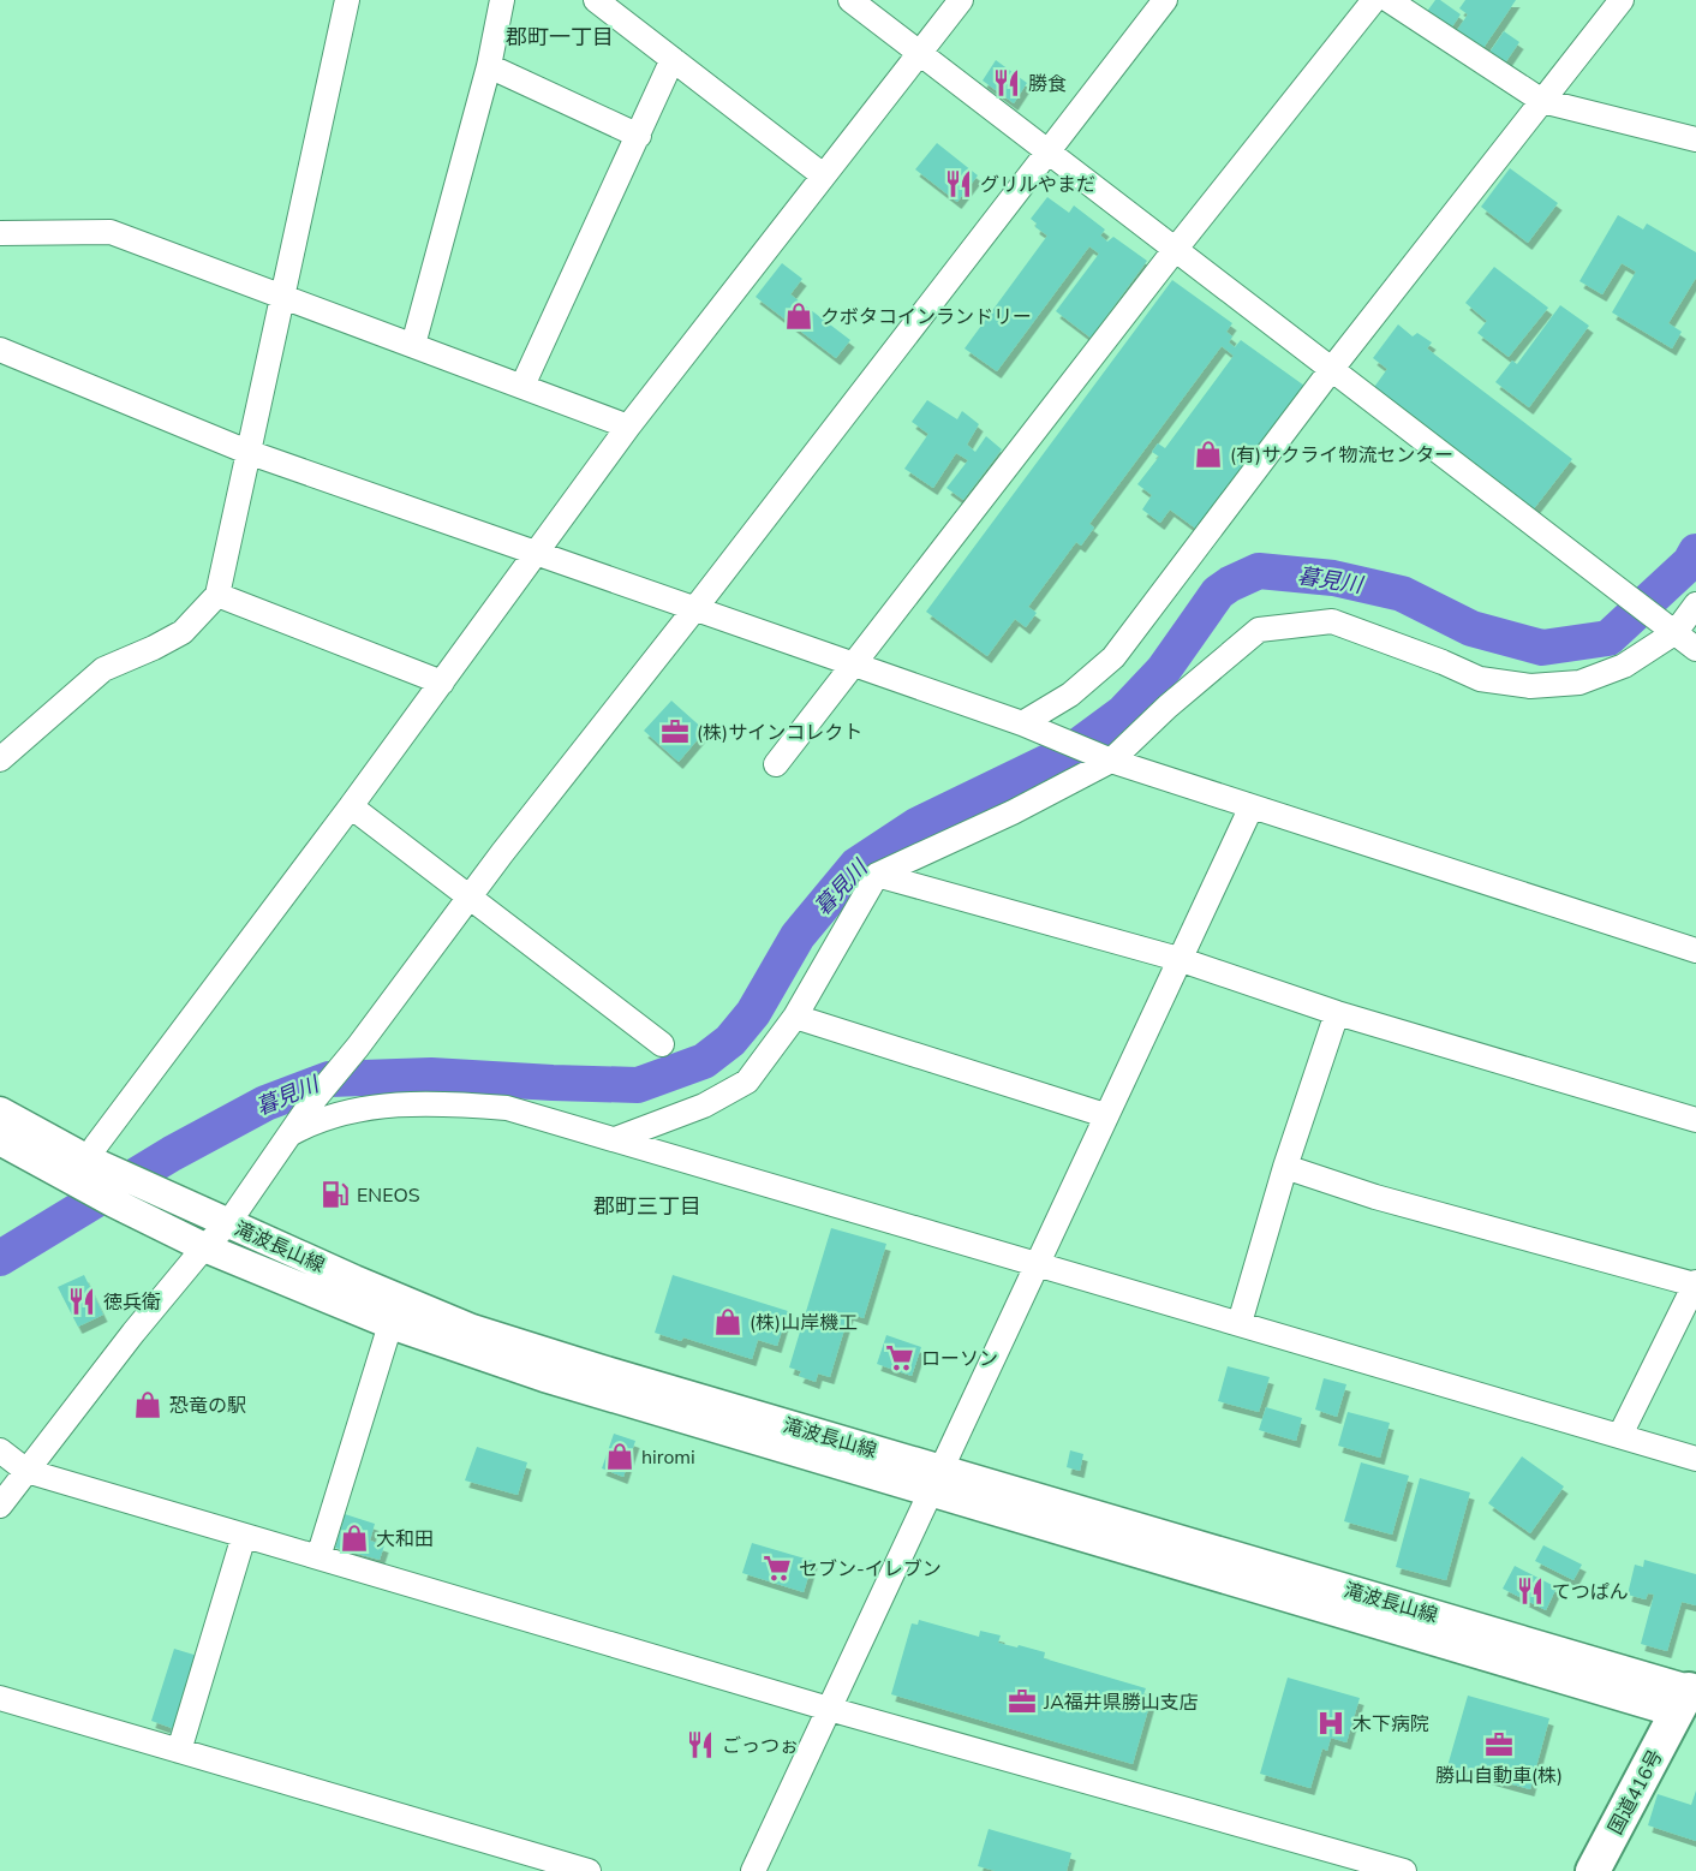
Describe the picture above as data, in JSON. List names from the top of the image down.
{
  "streets": {
    "highway": ["国道416号"],
    "main road": ["滝波長山線"]
  },
  "crossings": [
    ["滝波長山線", "国道416号"]
  ],
  "districts": ["郡町一丁目", "郡町三丁目"],
  "water": ["暮見川"],
  "places": {
    "restaurant": [
      "勝食",
      "グリルやまだ",
      "徳兵衛",
      "てつぱん",
      "ごっつぉ"
    ],
    "shop": [
      "クボタコインランドリー",
      "(有)サクライ物流センター",
      "(株)山岸機工",
      "恐竜の駅",
      "hiromi",
      "大和田"
    ],
    "office": ["(株)サインコレクト", "JA福井県勝山支店", "勝山自動車(株)"],
    "fuel station": ["ENEOS"],
    "supermarket": ["ローソン", "セブン-イレブン"],
    "hospital": ["木下病院"]
  }
}
